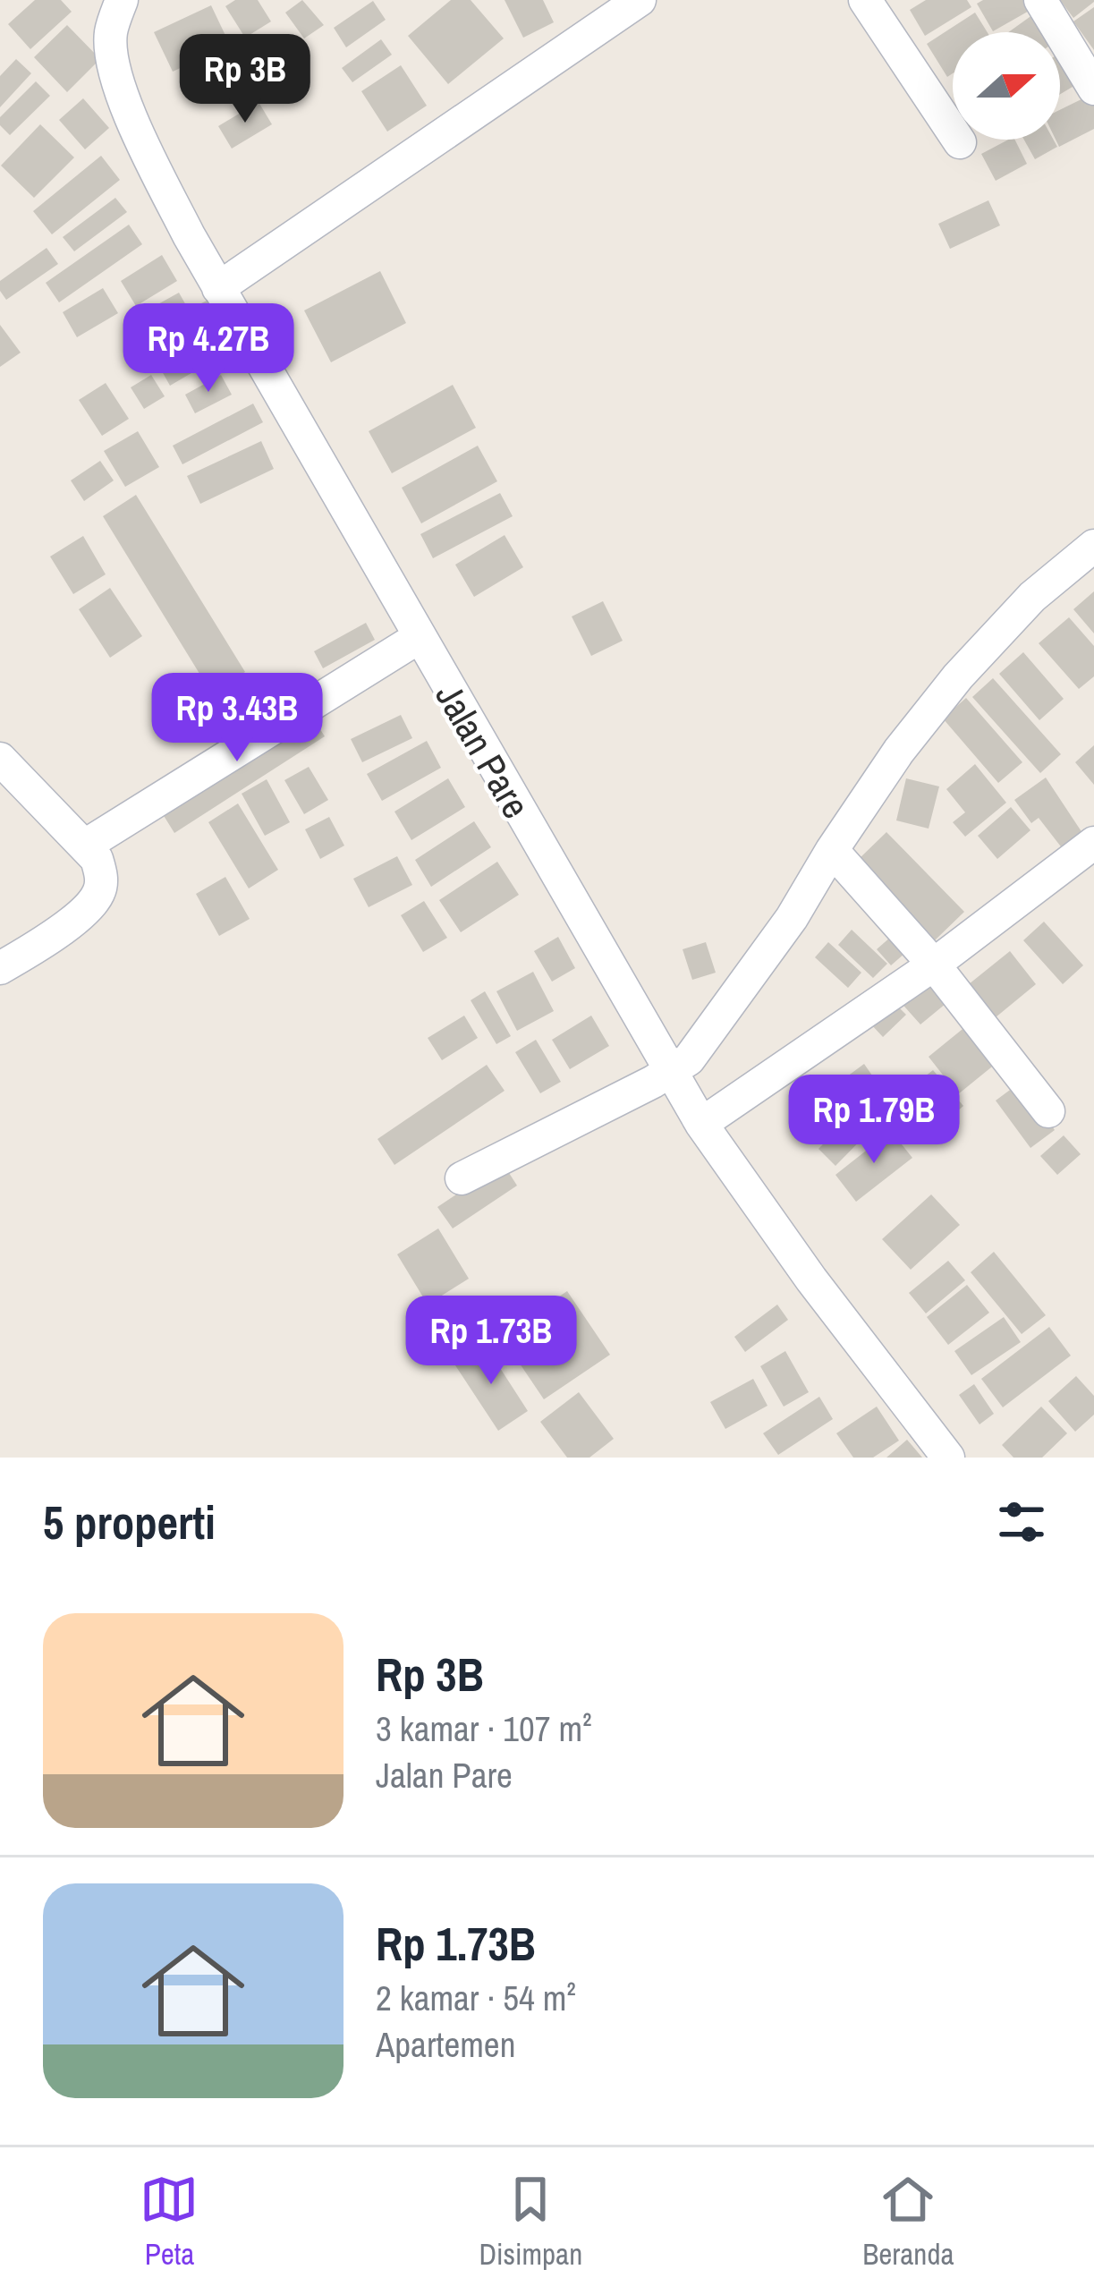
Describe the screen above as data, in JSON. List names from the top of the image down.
{
  "streets": {
    "street": ["Jalan Pare"]
  },
  "north": "right",
  "page": {
    "price": [
      "Rp 3B",
      "Rp 4.27B",
      "Rp 3.43B",
      "Rp 1.79B",
      "Rp 1.73B"
    ],
    "heading": "5 properti",
    "list": [
      {
        "name": "Rp 3B",
        "note": "3 kamar · 107 m² · Jalan Pare"
      },
      {
        "name": "Rp 1.73B",
        "note": "2 kamar · 54 m² · Apartemen"
      }
    ],
    "tabs": ["Peta", "Disimpan", "Beranda"]
  }
}
